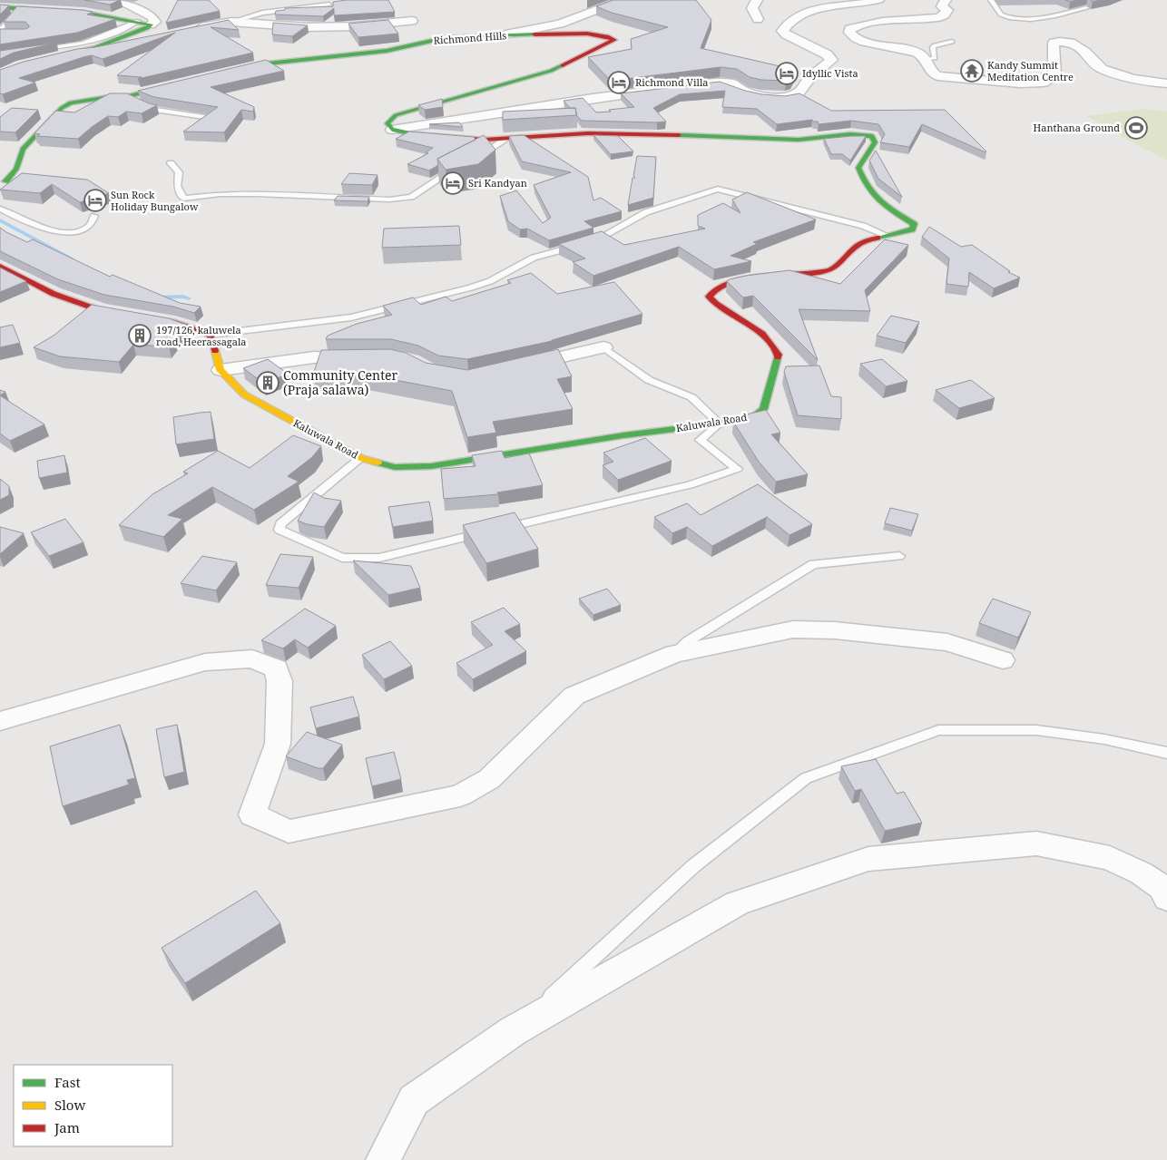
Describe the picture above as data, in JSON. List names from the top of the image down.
{
  "streets": {
    "street": ["Richmond Hills", "Kaluwala Road"]
  },
  "places": {
    "temple": ["Kandy Summit Meditation Centre"],
    "hotel": [
      "Idyllic Vista",
      "Richmond Villa",
      "Sri Kandyan",
      "Sun Rock Holiday Bungalow"
    ],
    "sports": ["Hanthana Ground"],
    "building": ["197/126, kaluwela road, Heerassagala", "Community Center (Praja salawa)"]
  },
  "legend": ["Fast", "Slow", "Jam"]
}
